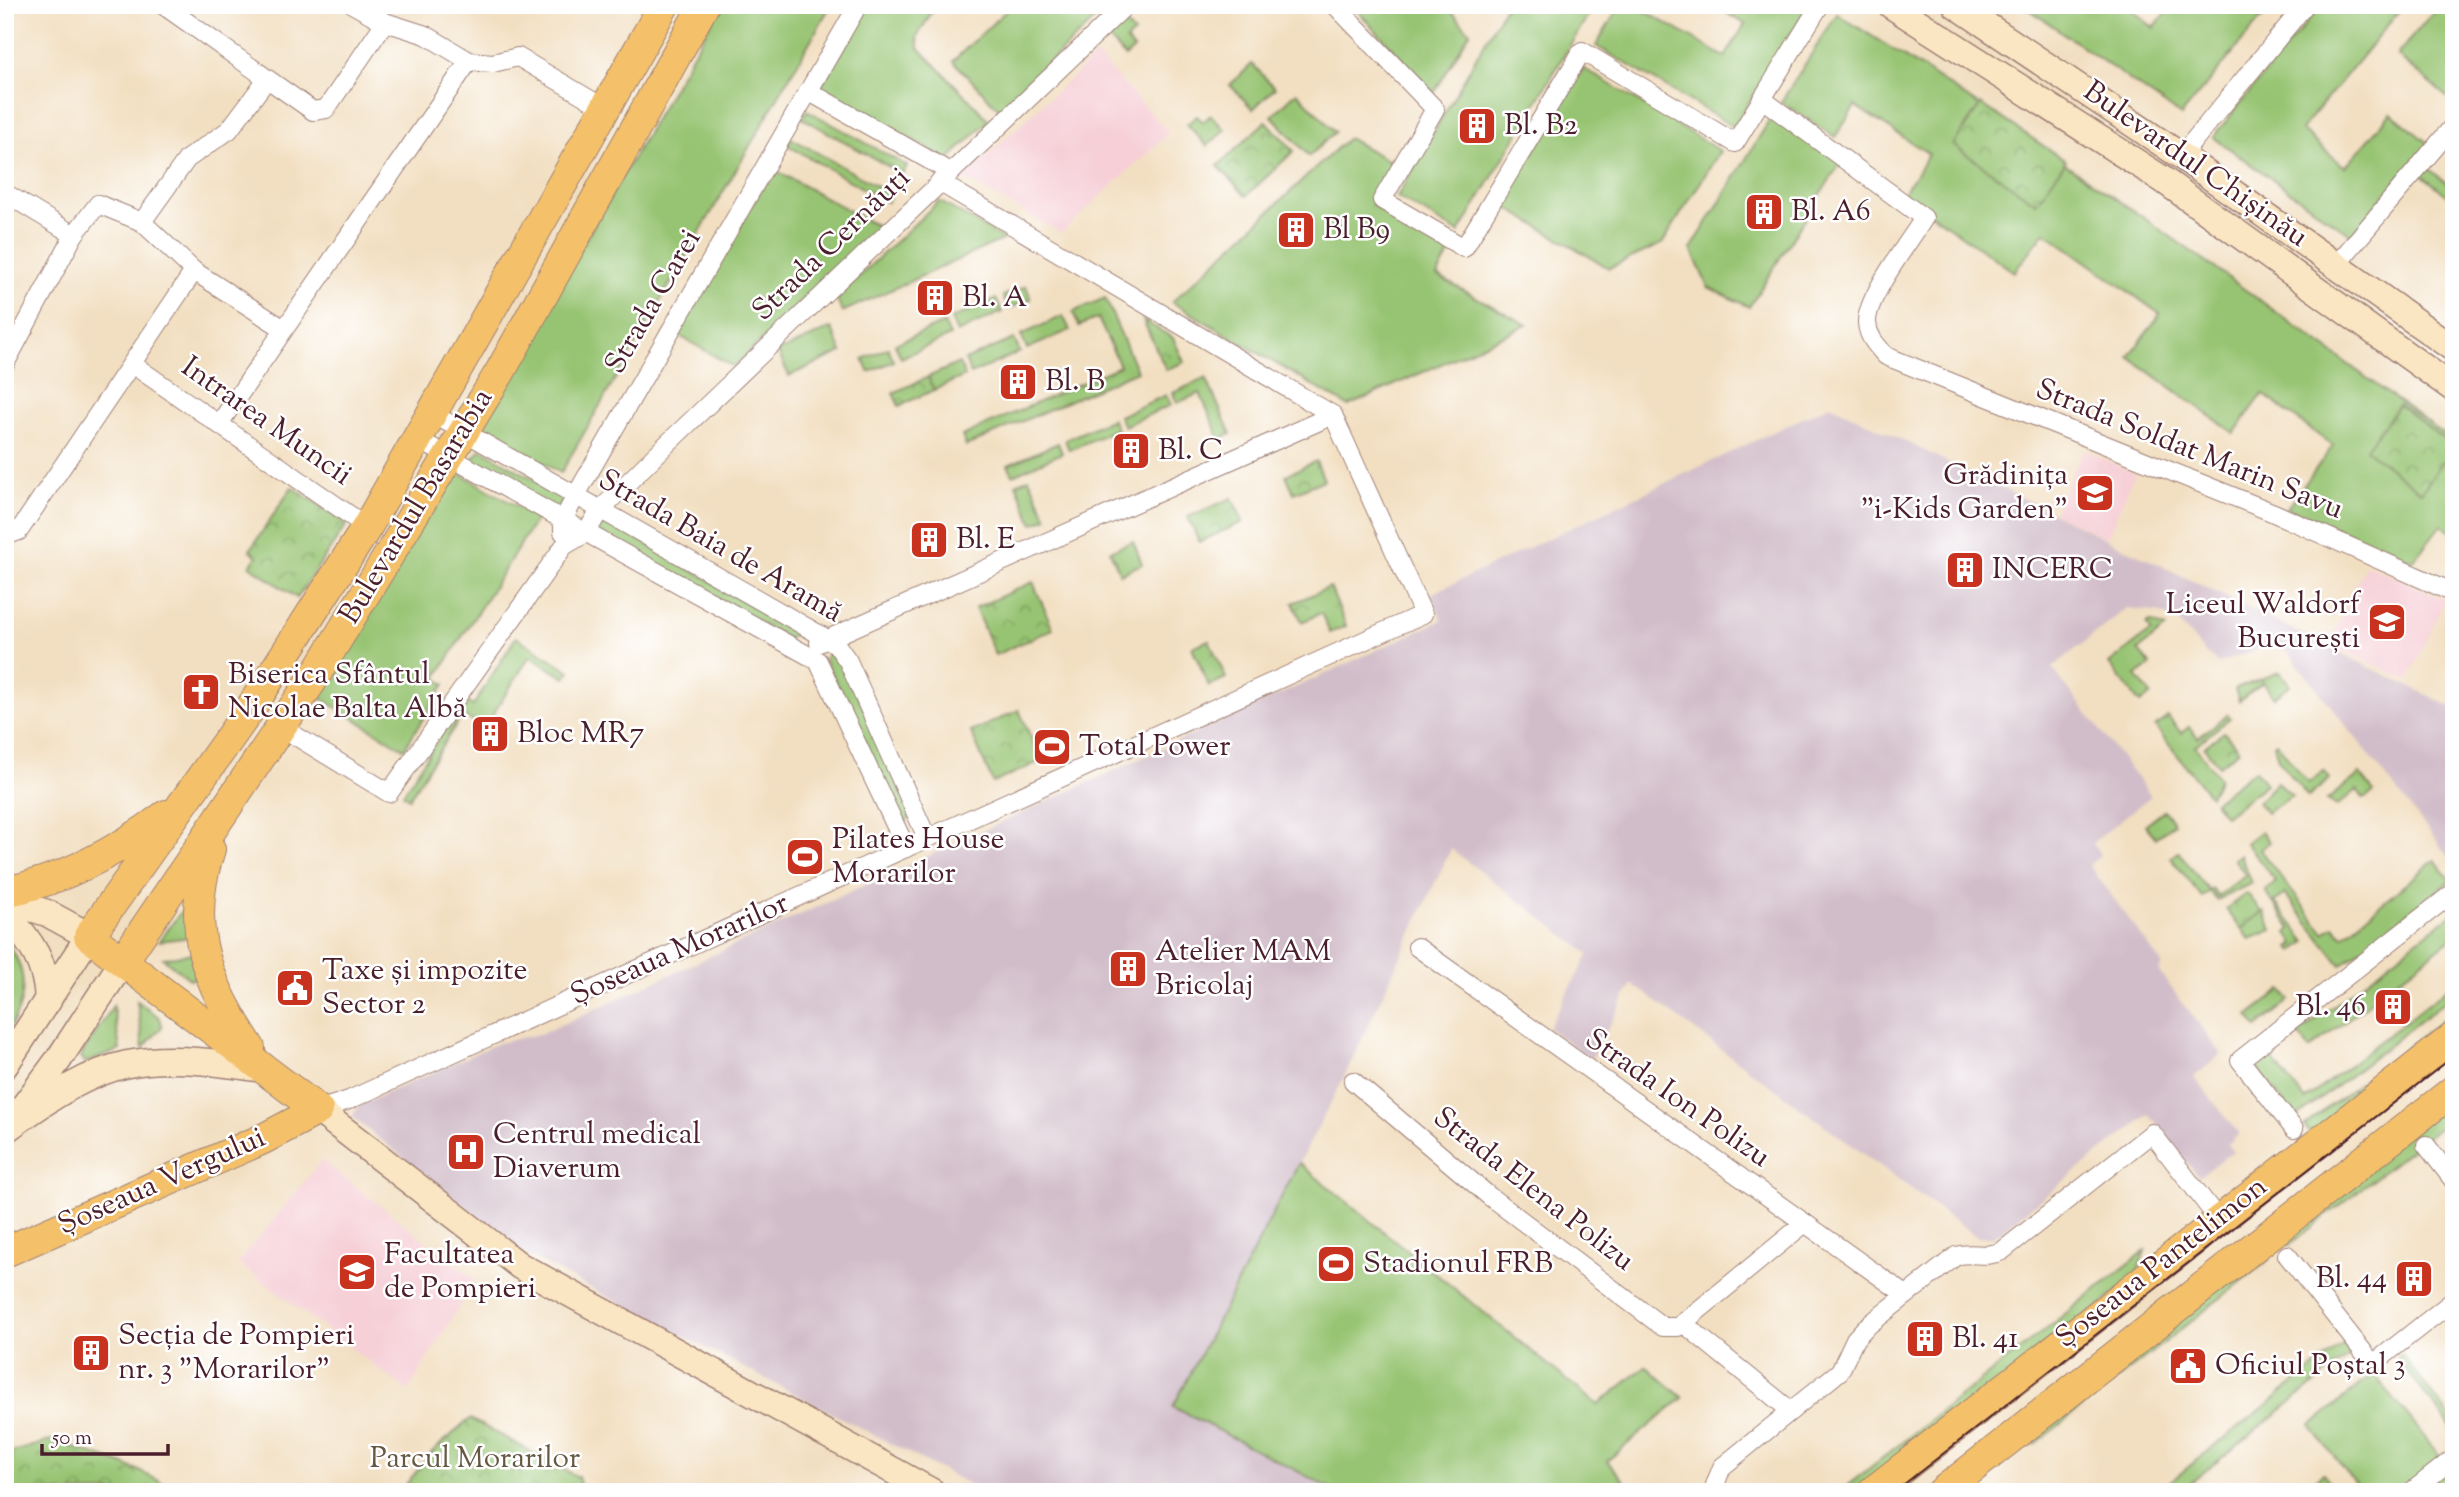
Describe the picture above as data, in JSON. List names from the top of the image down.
{
  "streets": {
    "main road": [
      "Bulevardul Chișinău",
      "Bulevardul Basarabia",
      "Șoseaua Vergului",
      "Șoseaua Pantelimon"
    ],
    "street": [
      "Strada Cernăuți",
      "Strada Carei",
      "Intrarea Muncii",
      "Strada Soldat Marin Savu",
      "Strada Baia de Aramă",
      "Șoseaua Morarilor",
      "Strada Ion Polizu",
      "Strada Elena Polizu"
    ]
  },
  "crossings": [
    ["Strada Cernăuți", "Strada Baia de Aramă"],
    ["Strada Carei", "Strada Baia de Aramă"],
    ["Intrarea Muncii", "Bulevardul Basarabia"],
    ["Bulevardul Basarabia", "Strada Baia de Aramă"],
    ["Strada Baia de Aramă", "Șoseaua Morarilor"],
    ["Șoseaua Morarilor", "Șoseaua Vergului"]
  ],
  "parks": ["Parcul Morarilor"],
  "places": {
    "building": [
      "Bl. B2",
      "Bl. A6",
      "Bl B9",
      "Bl. A",
      "Bl. B",
      "Bl. C",
      "Bl. E",
      "INCERC",
      "Bloc MR7",
      "Atelier MAM Bricolaj",
      "Bl. 46",
      "Bl. 44",
      "Bl. 41",
      "Secția de Pompieri nr. 3 \"Morarilor\""
    ],
    "school or university": ["Grădinița \"i-Kids Garden\"", "Liceul Waldorf București", "Facultatea de Pompieri"],
    "church": ["Biserica Sfântul Nicolae Balta Albă"],
    "sports": ["Total Power", "Pilates House Morarilor", "Stadionul FRB"],
    "public building": ["Taxe și impozite Sector 2", "Oficiul Poștal 3"],
    "hospital": ["Centrul medical Diaverum"]
  },
  "scale_bar": "50 m"
}
